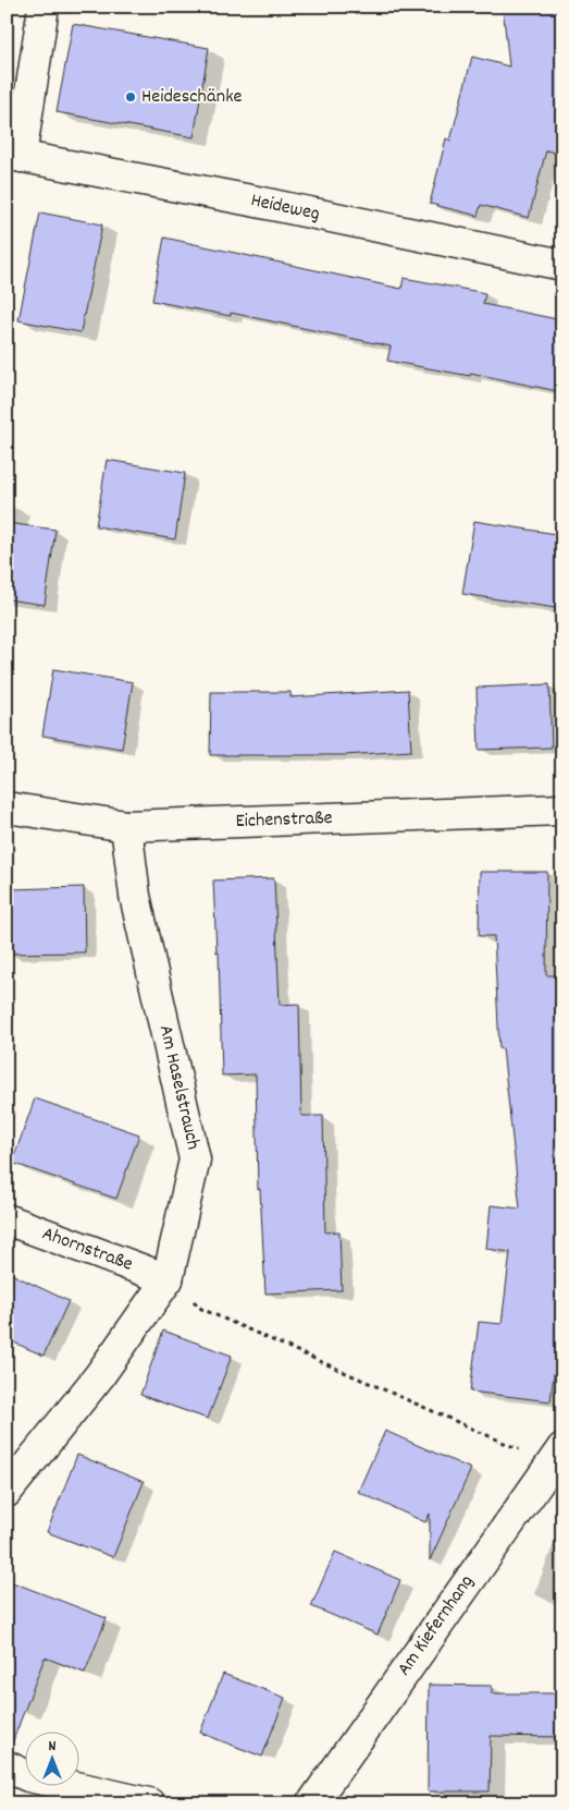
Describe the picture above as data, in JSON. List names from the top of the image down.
{
  "streets": {
    "street": [
      "Heideweg",
      "Eichenstraße",
      "Am Haselstrauch",
      "Ahornstraße",
      "Am Kiefernhang"
    ]
  },
  "crossings": [
    ["Eichenstraße", "Am Haselstrauch"],
    ["Am Haselstrauch", "Ahornstraße"]
  ],
  "places": ["Heideschänke"],
  "north": "top"
}
